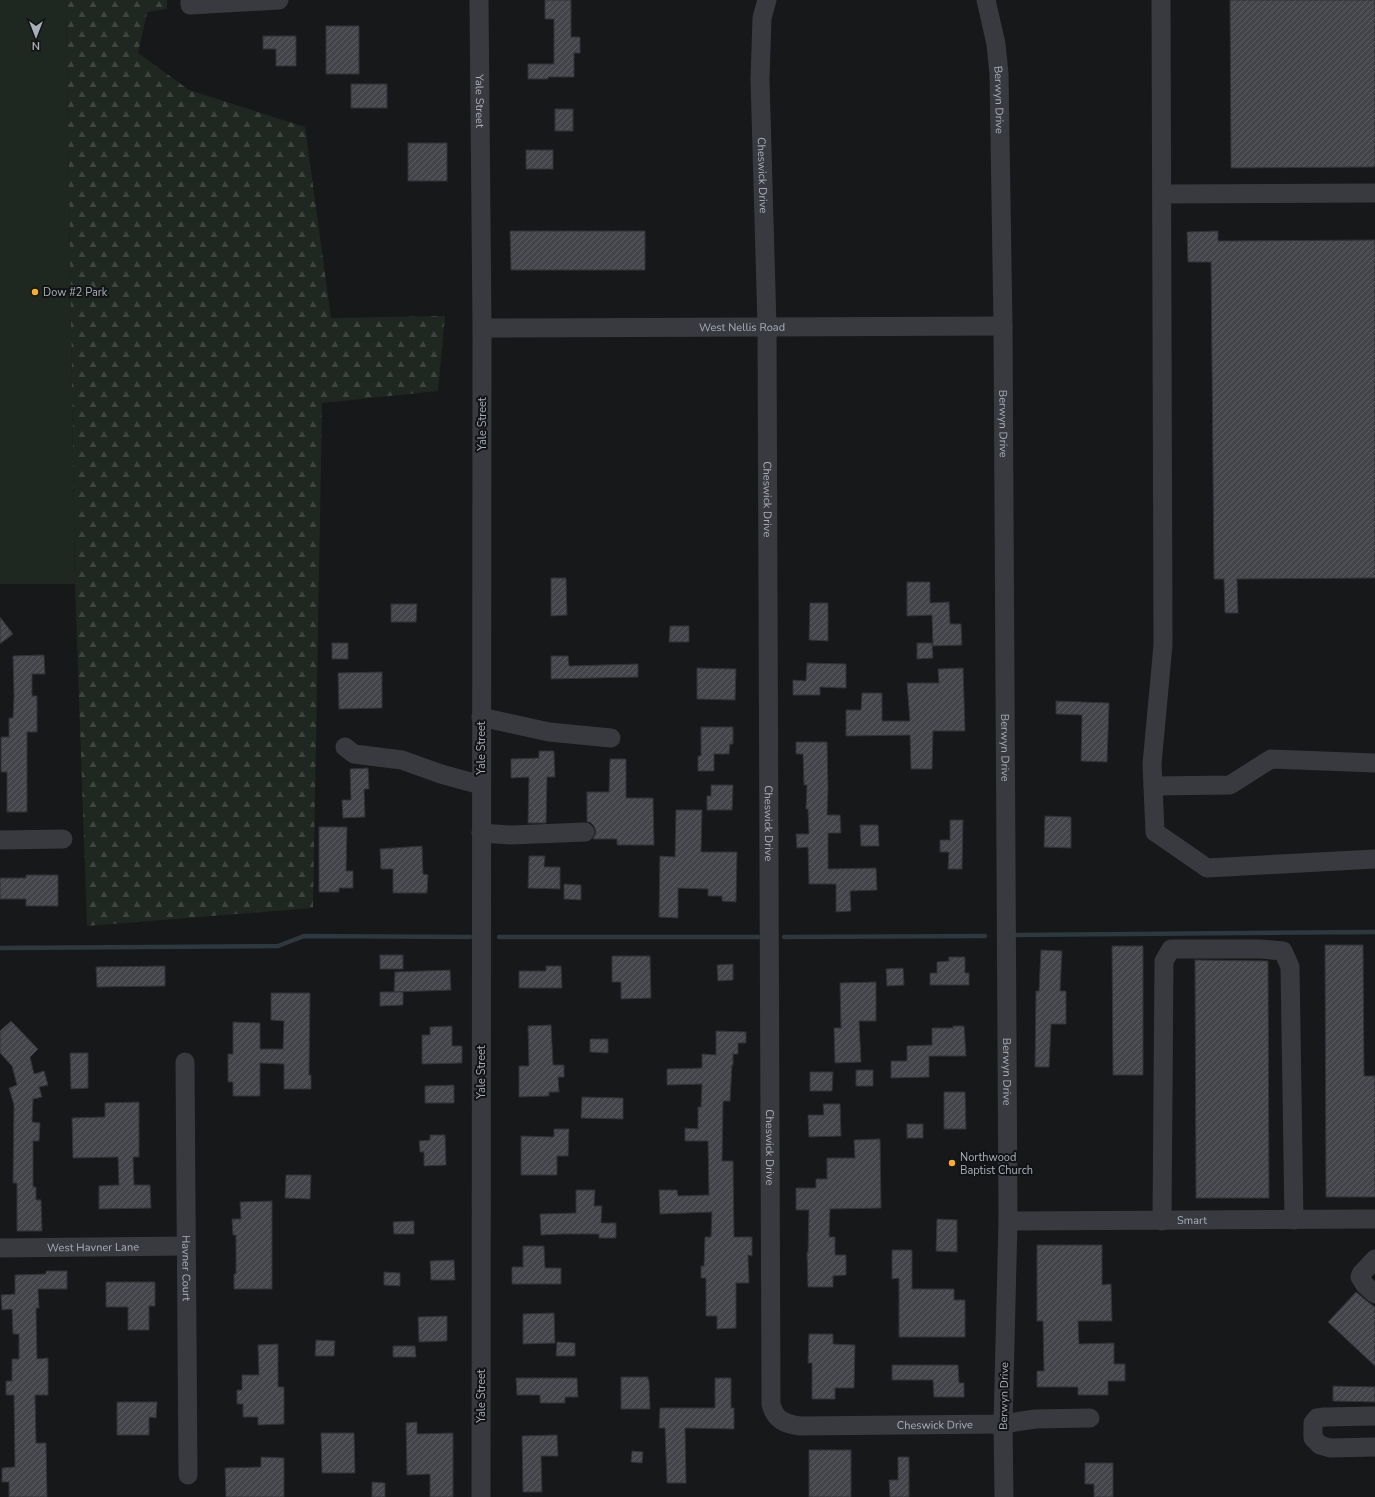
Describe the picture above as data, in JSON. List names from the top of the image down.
{
  "streets": {
    "street": [
      "Berwyn Drive",
      "Yale Street",
      "Cheswick Drive",
      "West Nellis Road",
      "Smart",
      "West Havner Lane",
      "Havner Court"
    ]
  },
  "crossings": [
    ["Berwyn Drive", "Cheswick Drive"],
    ["Berwyn Drive", "West Nellis Road"],
    ["Berwyn Drive", "Smart"],
    ["Yale Street", "West Nellis Road"],
    ["Cheswick Drive", "West Nellis Road"],
    ["West Havner Lane", "Havner Court"]
  ],
  "places": ["Dow #2 Park", "Northwood Baptist Church"],
  "north": "bottom"
}
